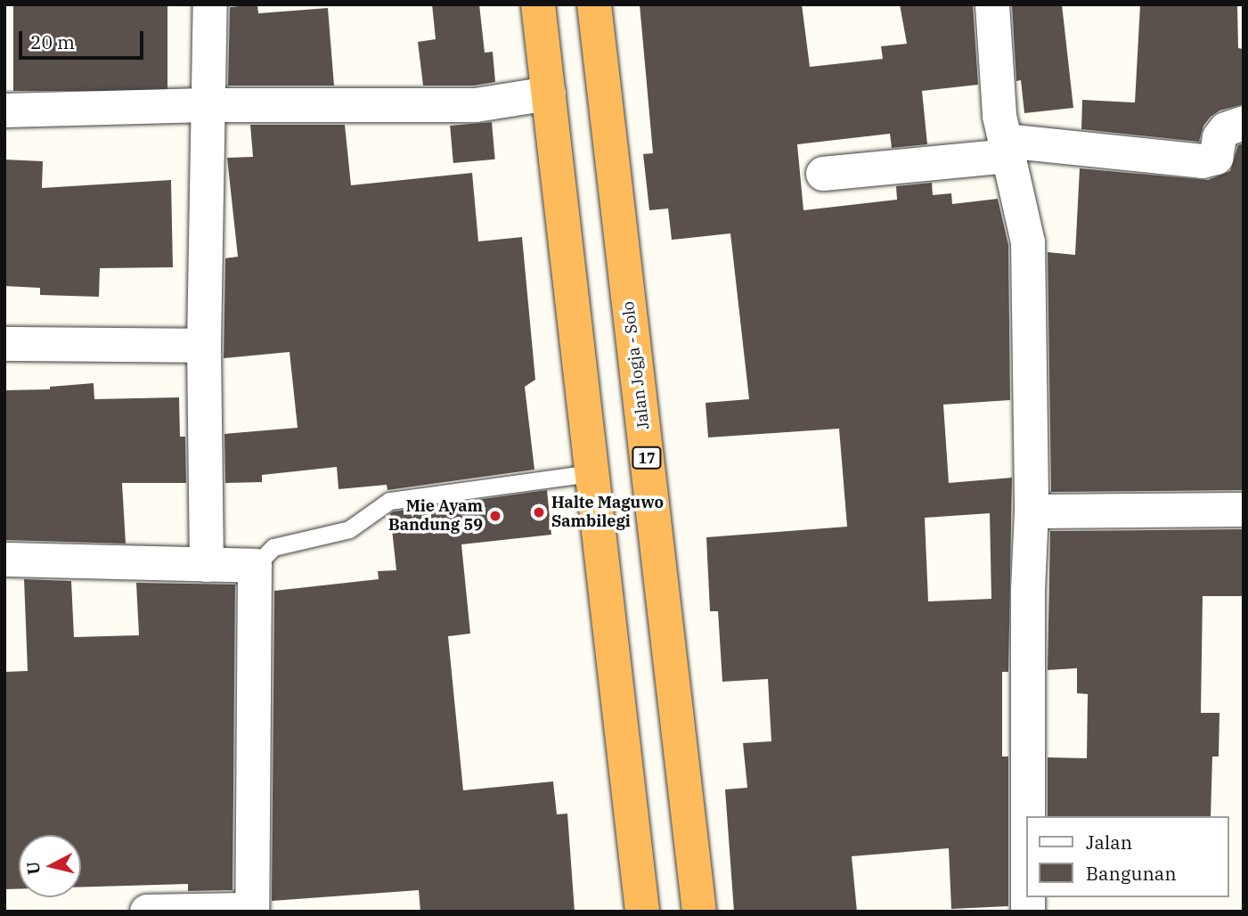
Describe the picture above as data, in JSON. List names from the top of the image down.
{
  "streets": {
    "highway": ["Jalan Jogja - Solo", "17"]
  },
  "places": ["Halte Maguwo Sambilegi", "Mie Ayam Bandung 59"],
  "legend": ["Jalan", "Bangunan"],
  "scale_bar": "20 m",
  "north": "left"
}
